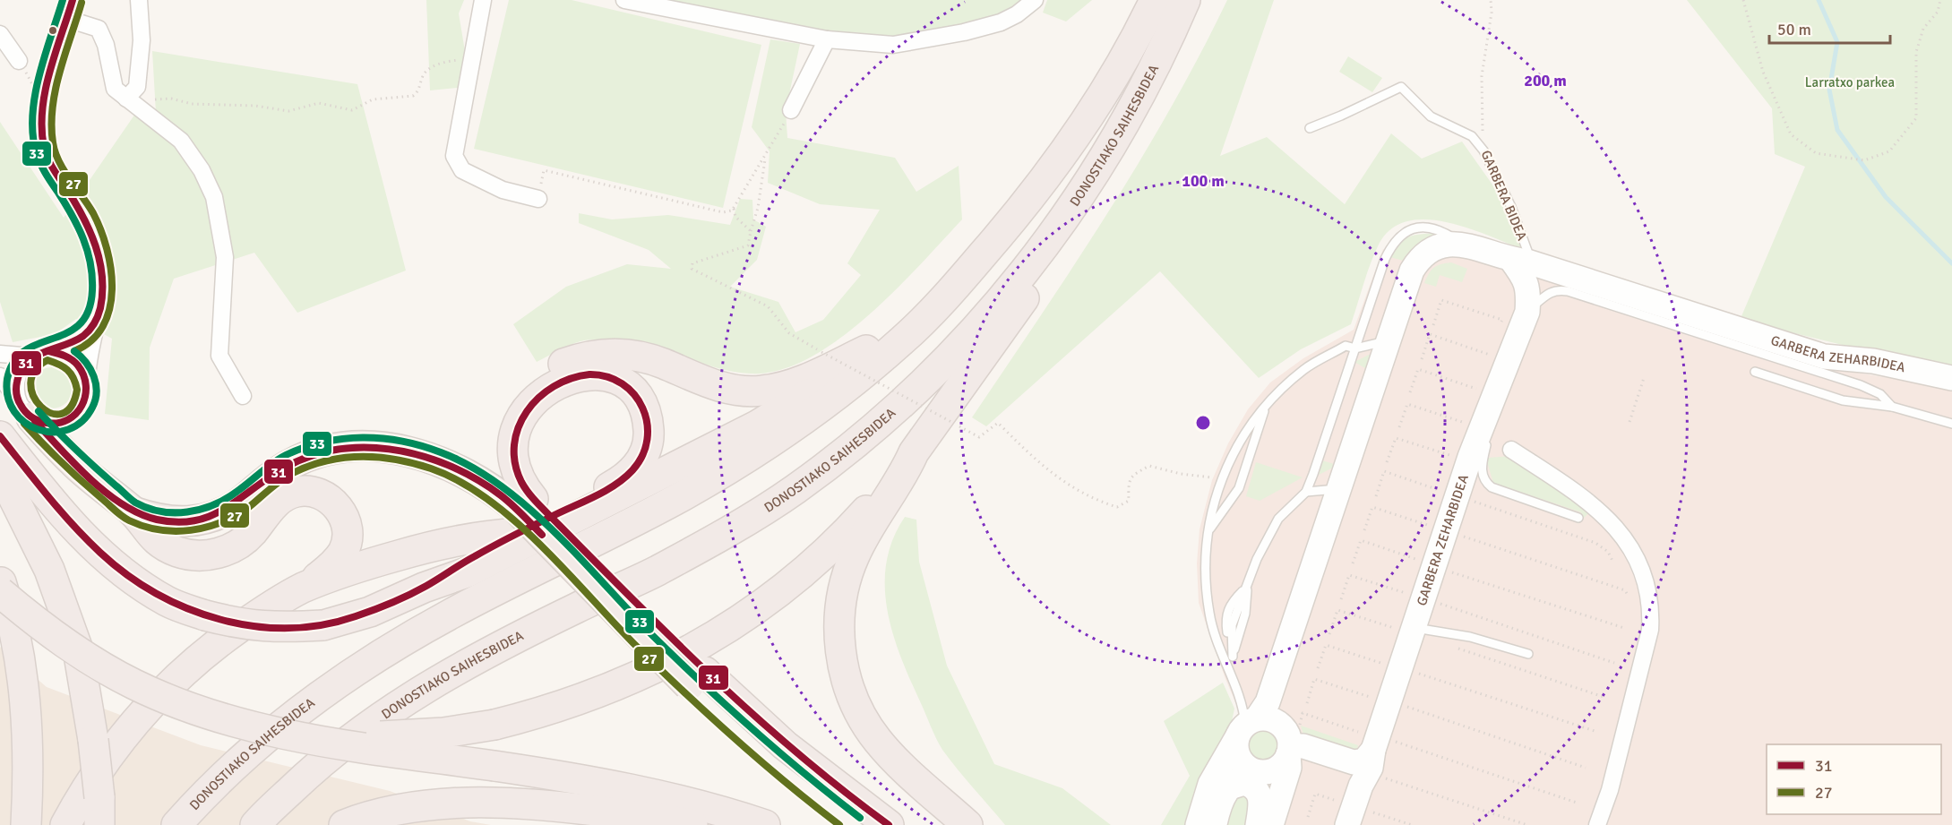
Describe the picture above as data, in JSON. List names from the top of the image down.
{
  "streets": {
    "highway": ["DONOSTIAKO SAIHESBIDEA"],
    "street": ["GARBERA ZEHARBIDEA"],
    "lane": ["GARBERA BIDEA"]
  },
  "crossings": [
    ["GARBERA BIDEA", "GARBERA ZEHARBIDEA"]
  ],
  "parks": ["Larratxo parkea"],
  "lines": ["transit line 31", "transit line 33", "transit line 27"],
  "legend": ["31", "27"],
  "scale_bar": "50 m",
  "rings": ["200 m", "100 m"]
}
